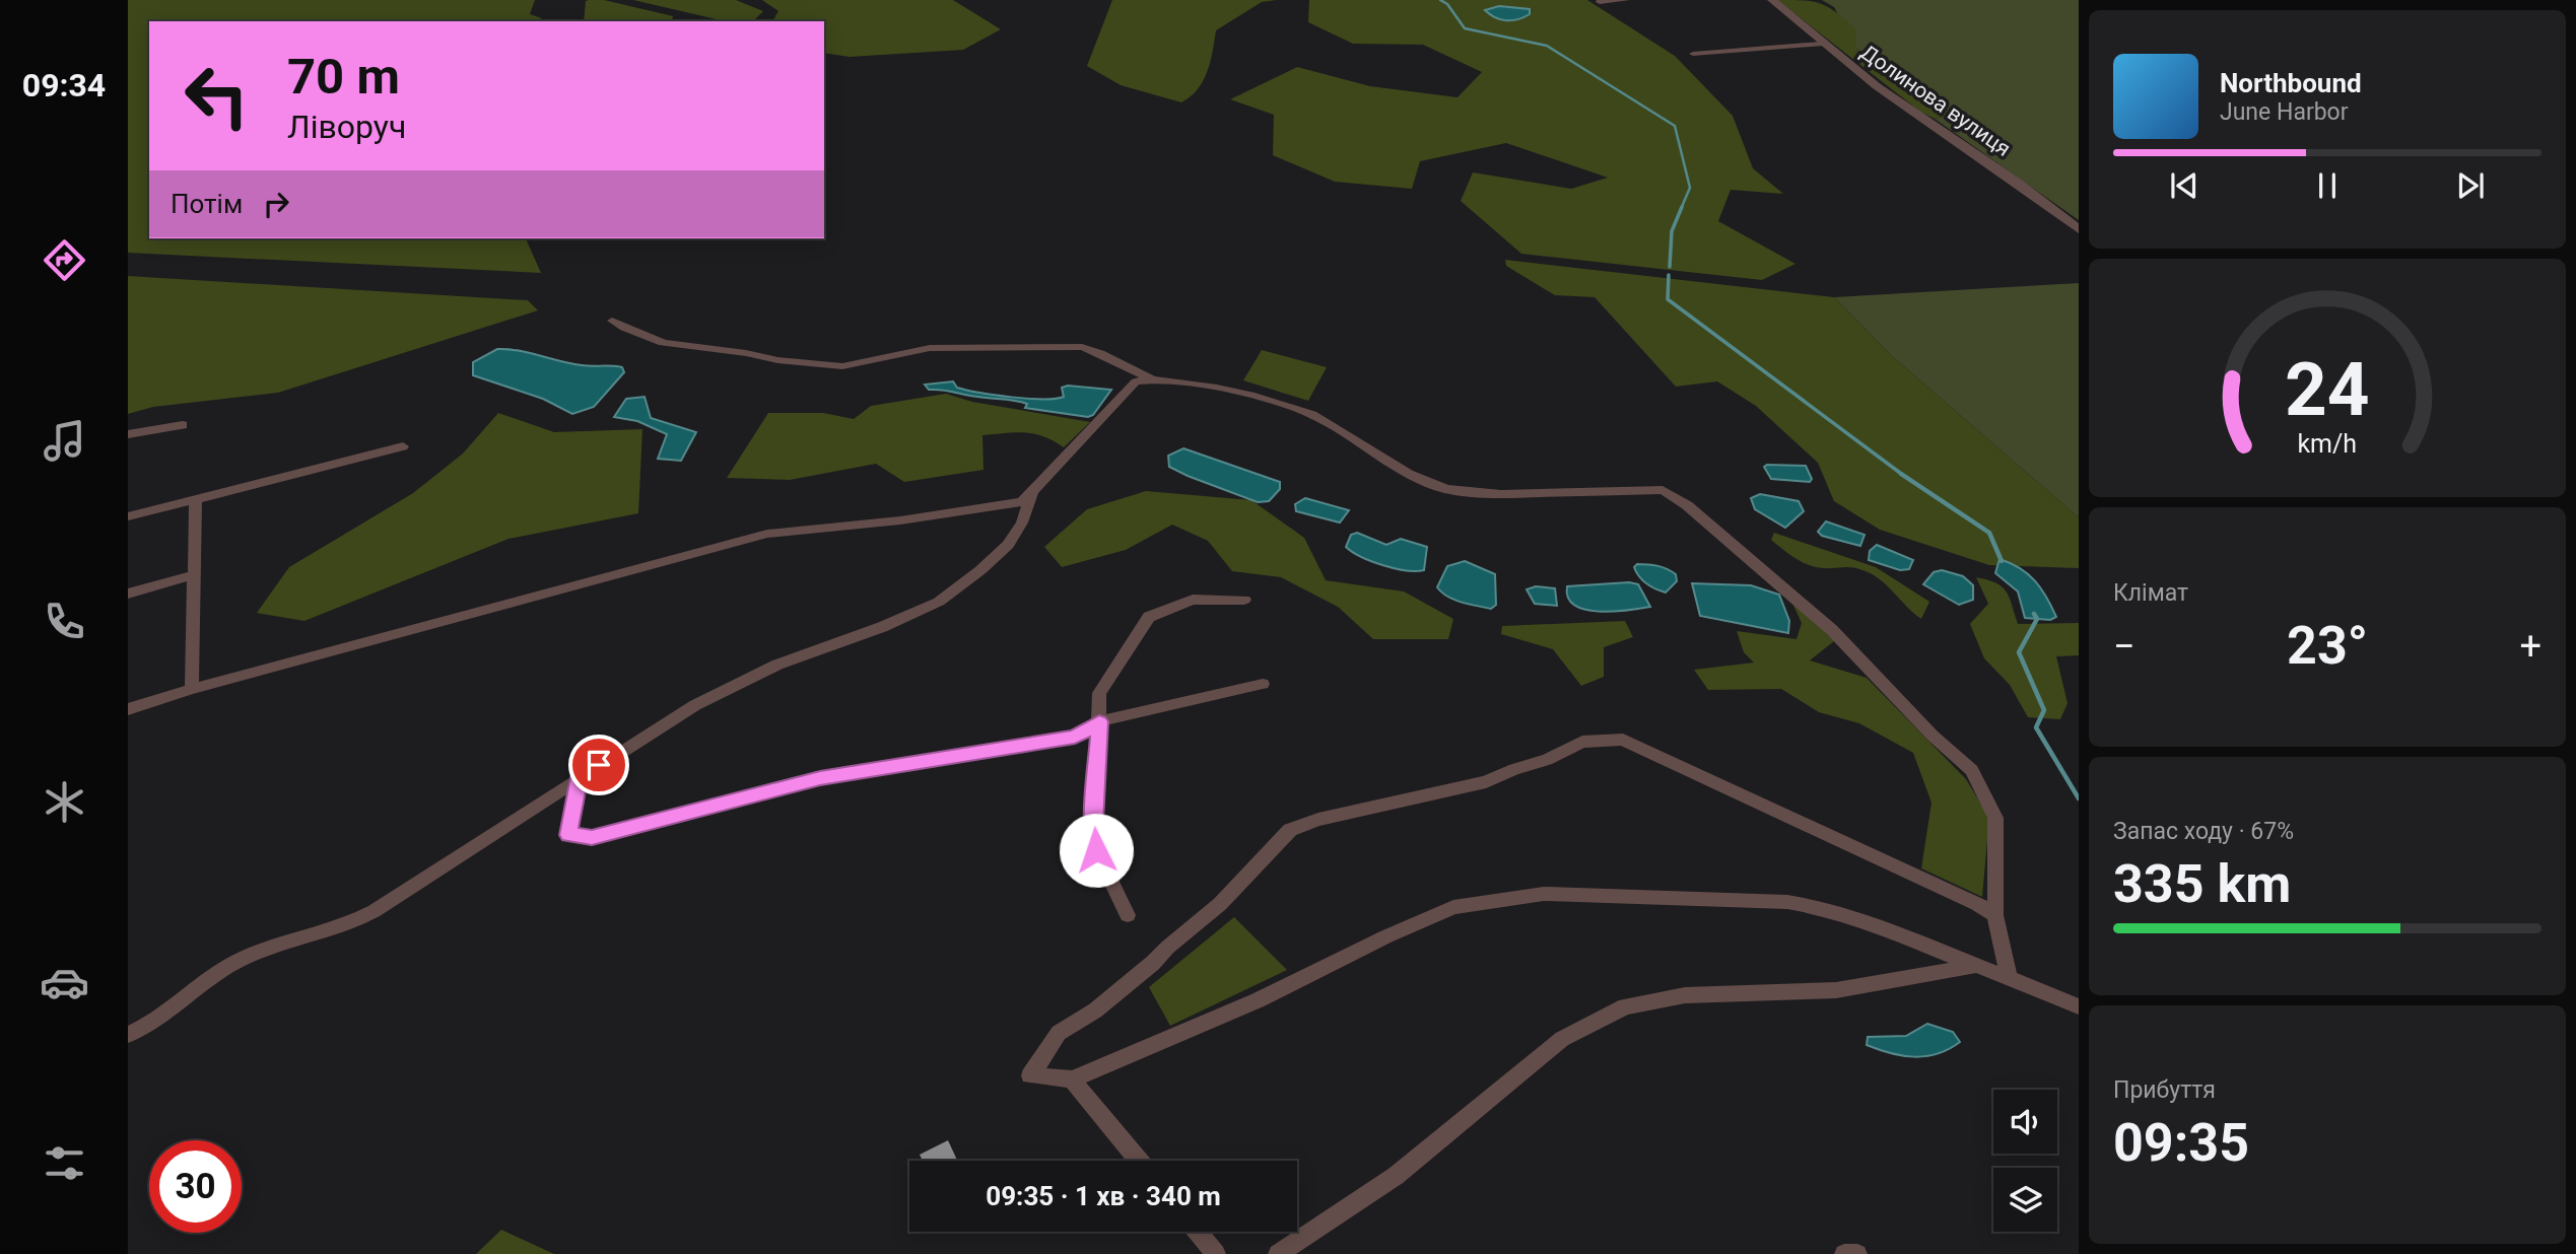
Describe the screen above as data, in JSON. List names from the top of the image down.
{
  "streets": {
    "street": ["Долинова вулиця"]
  },
  "page": {
    "tabs": "09:34",
    "turn": ["70 m", "Ліворуч"],
    "song": ["Northbound", "June Harbor"],
    "then": "Потім",
    "tile": [
      "Клімат",
      ["Запас ходу · 67%", "335 km"],
      ["Прибуття", "09:35"]
    ],
    "heat": ["−", "23°", "+"],
    "limit": "30",
    "trip": "09:35 · 1 хв · 340 m",
    "gauge": ["24", "km/h"]
  }
}
